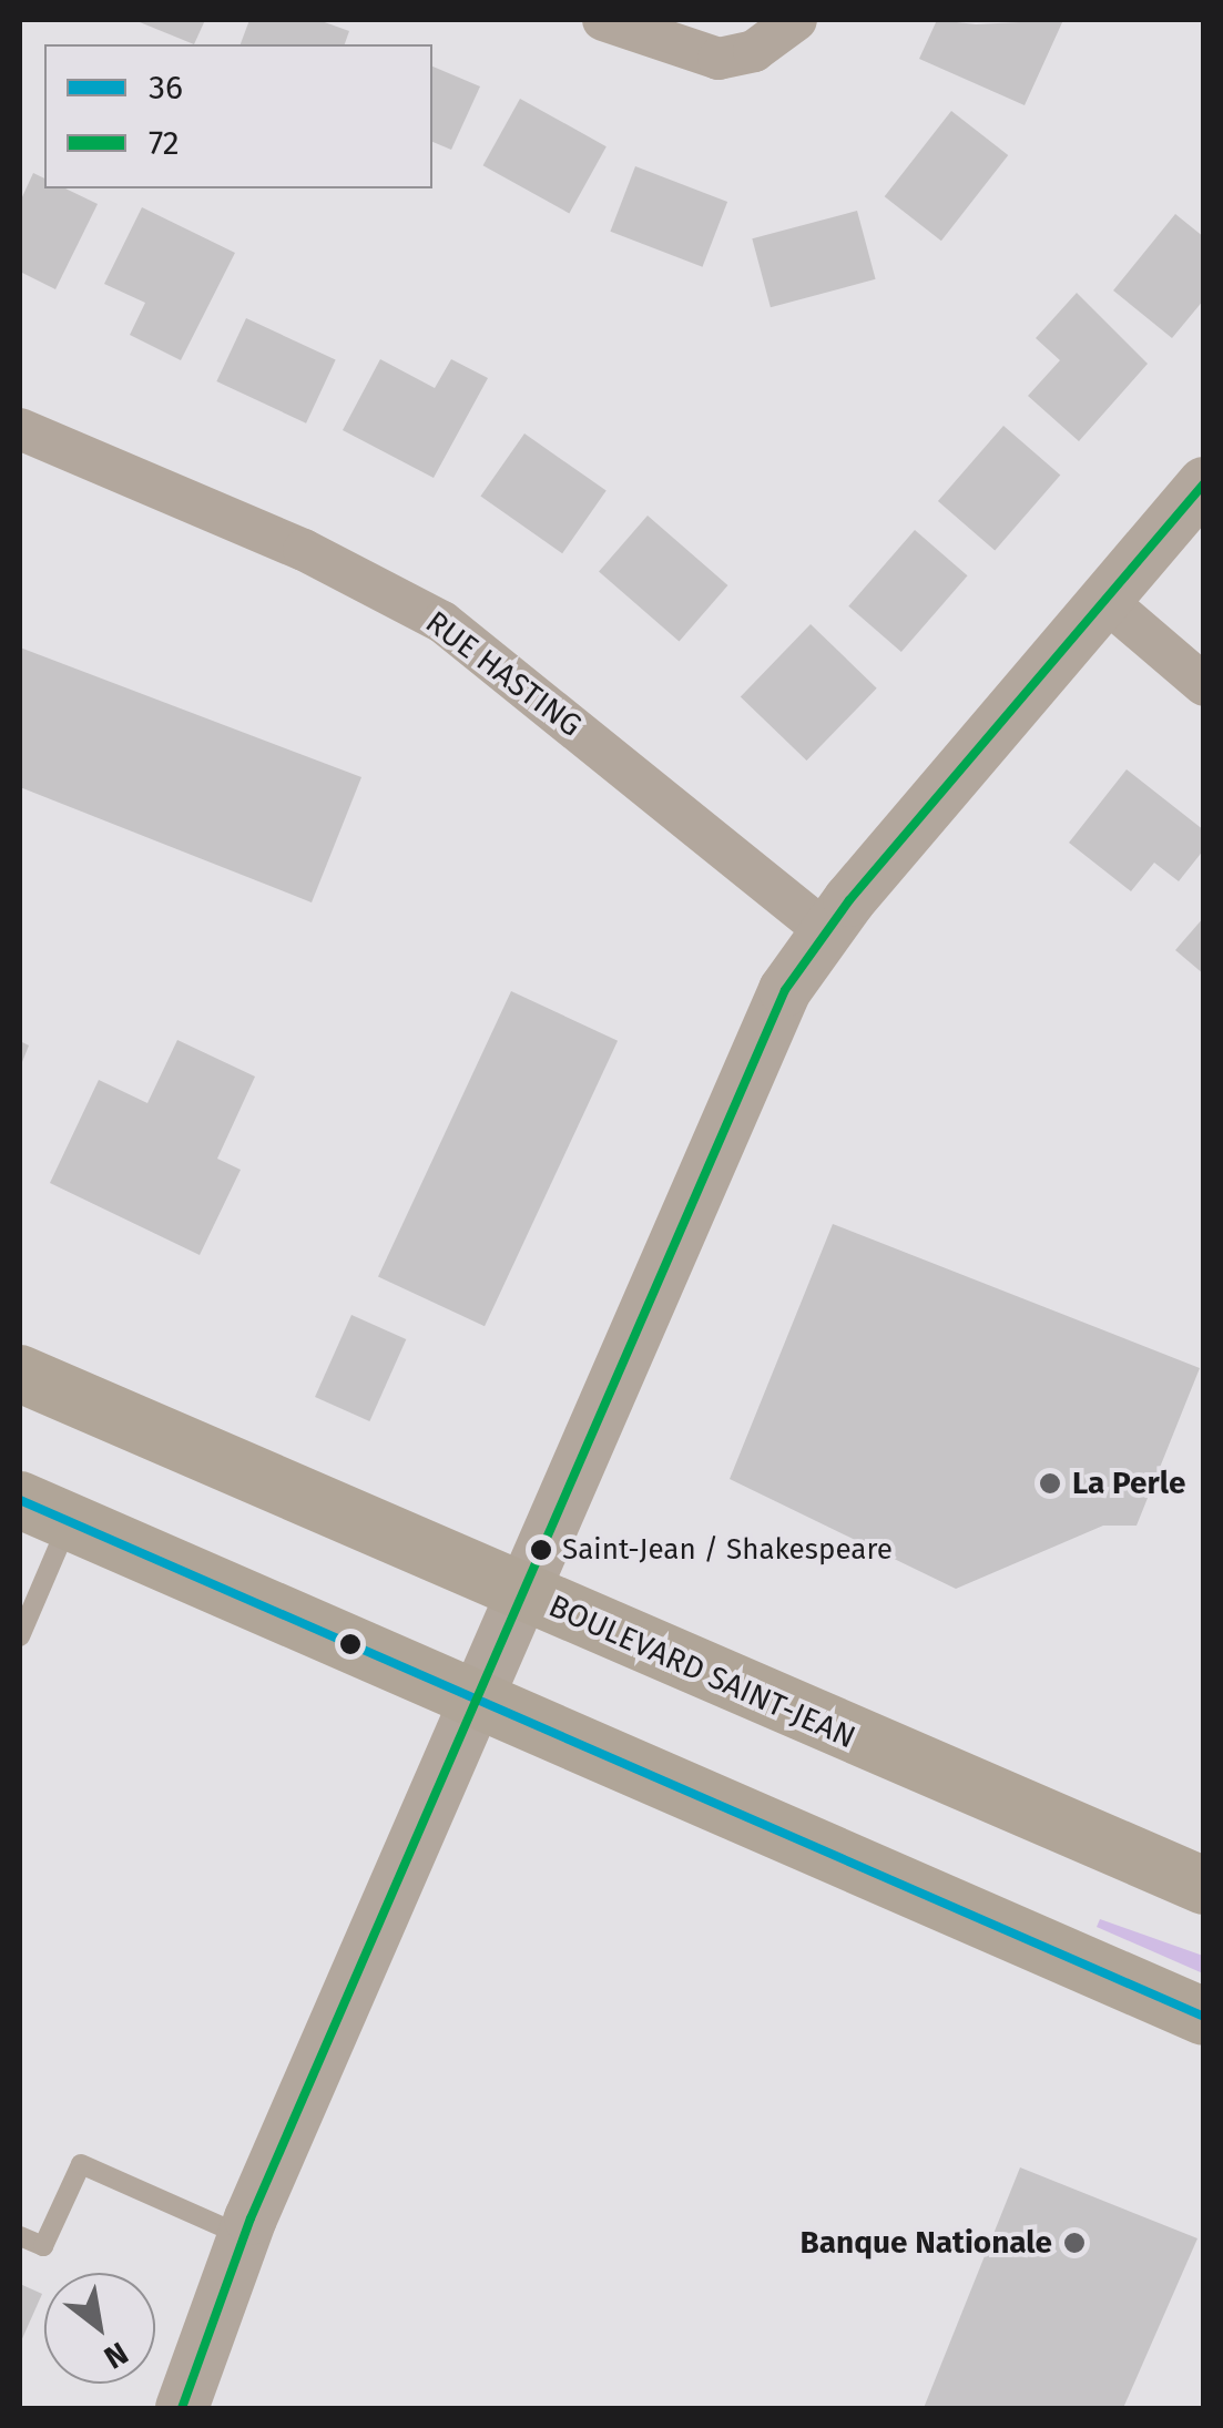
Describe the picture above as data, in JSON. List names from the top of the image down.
{
  "streets": {
    "main road": ["BOULEVARD SAINT-JEAN"],
    "street": ["RUE HASTING"]
  },
  "places": ["La Perle", "Saint-Jean / Shakespeare", "Banque Nationale"],
  "lines": ["transit line 72", "transit line 36"],
  "legend": ["36", "72"],
  "north": "bottom right"
}
